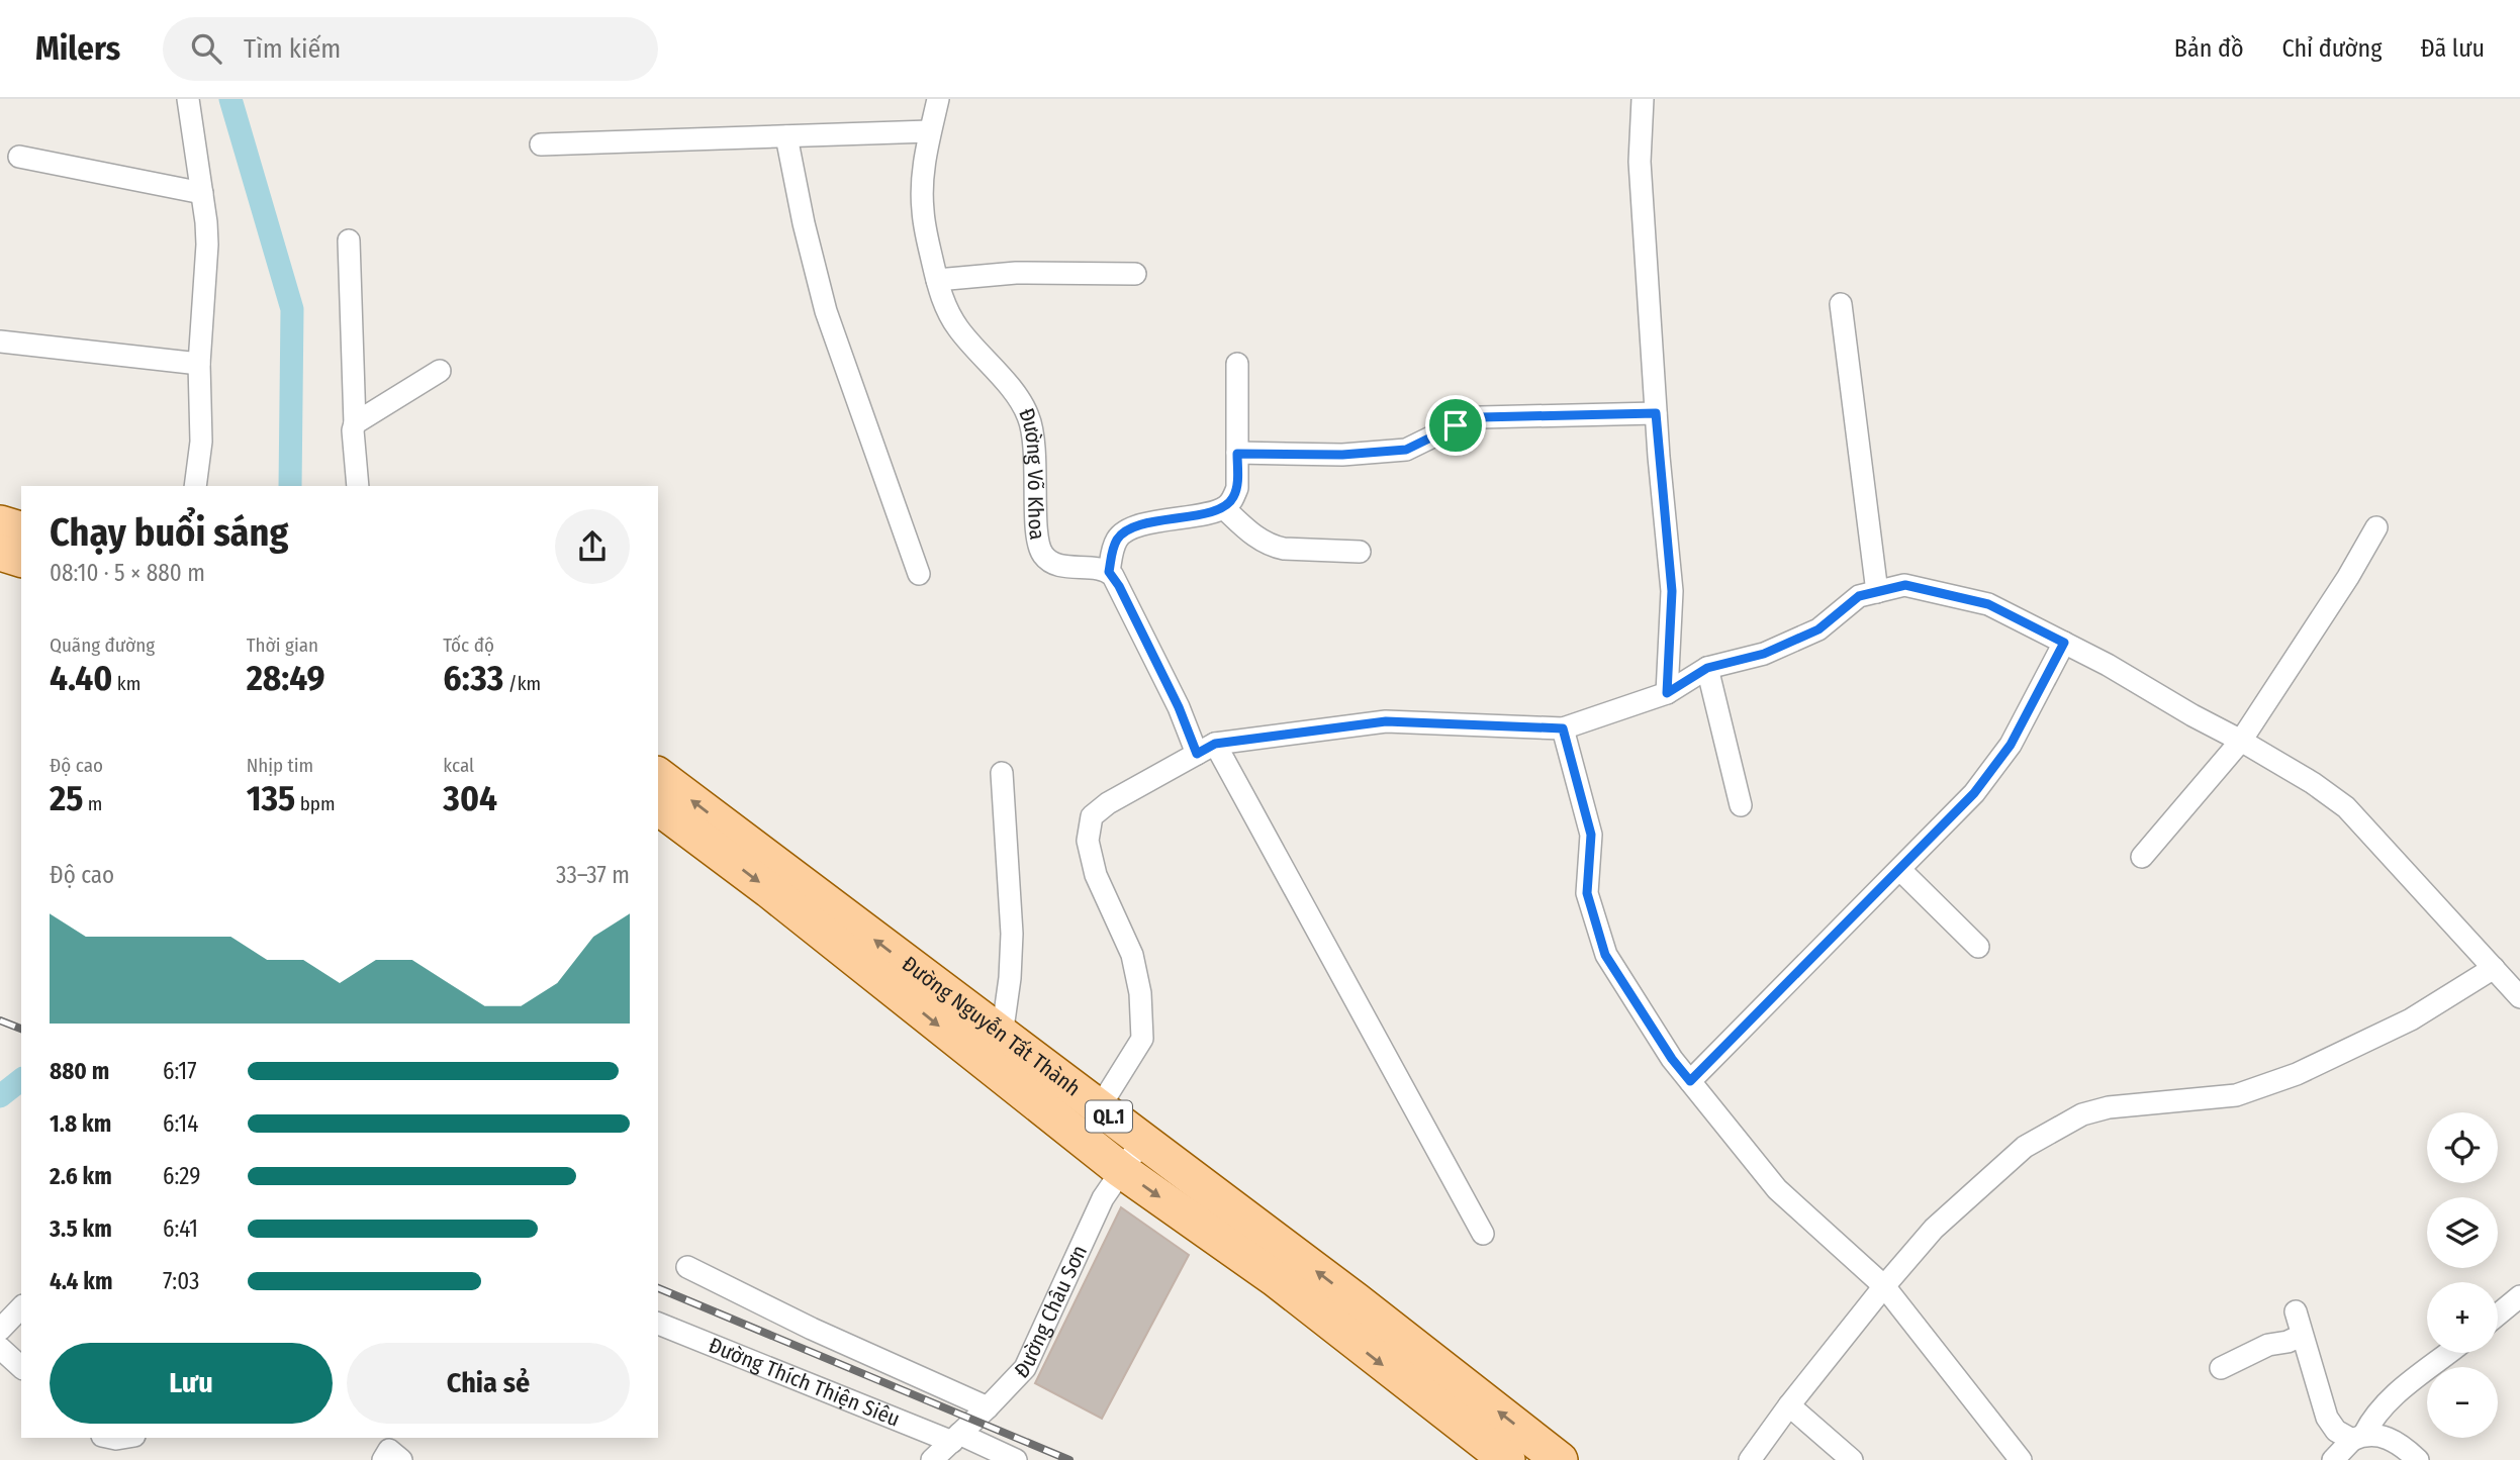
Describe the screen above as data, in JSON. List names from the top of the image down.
{
  "streets": {
    "main road": ["Đường Nguyễn Tất Thành", "QL.1"],
    "street": ["Đường Võ Khoa", "Đường Châu Sơn", "Đường Thích Thiện Siêu"]
  },
  "crossings": [
    ["Đường Nguyễn Tất Thành", "Đường Châu Sơn"],
    ["Đường Châu Sơn", "Đường Thích Thiện Siêu"]
  ],
  "page": {
    "header": "Milers",
    "search": "Tìm kiếm",
    "nav": ["Bản đồ", "Chỉ đường", "Đã lưu"],
    "heading": ["Chạy buổi sáng", "08:10 · 5 × 880 m"],
    "stats": [
      ["Quãng đường", "4.40 km"],
      ["Thời gian", "28:49"],
      ["Tốc độ", "6:33 /km"],
      ["Độ cao", "25 m"],
      ["Nhịp tim", "135 bpm"],
      ["kcal", "304"]
    ],
    "chart": ["Độ cao", "33–37 m"],
    "list": [
      {
        "name": "880 m",
        "note": "6:17"
      },
      {
        "name": "1.8 km",
        "note": "6:14"
      },
      {
        "name": "2.6 km",
        "note": "6:29"
      },
      {
        "name": "3.5 km",
        "note": "6:41"
      },
      {
        "name": "4.4 km",
        "note": "7:03"
      }
    ],
    "map_buttons": ["+", "−"],
    "buttons": ["Lưu", "Chia sẻ"]
  }
}
